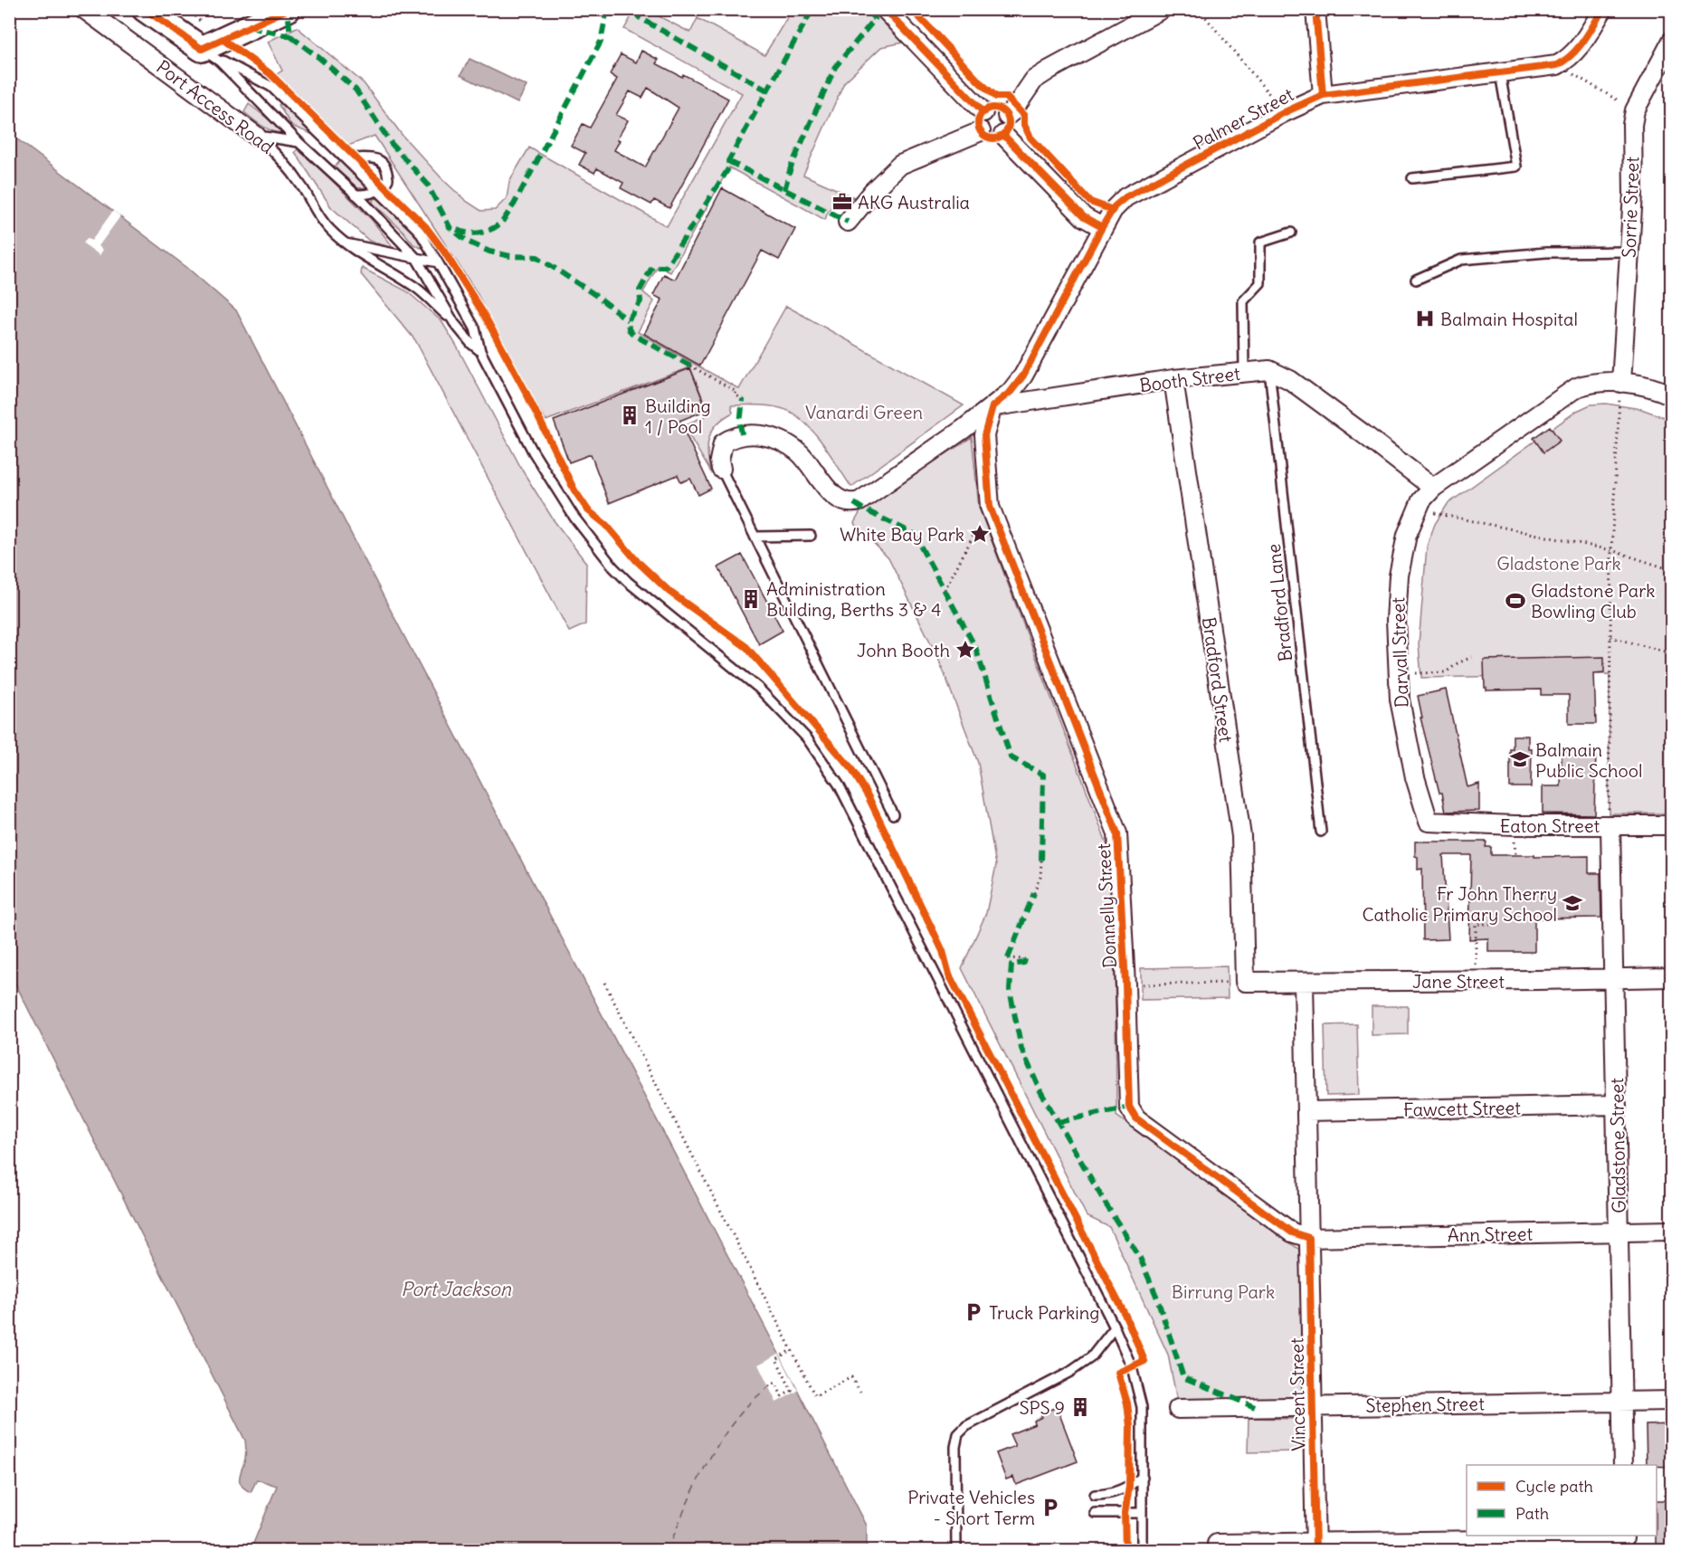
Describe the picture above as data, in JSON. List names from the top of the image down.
{
  "streets": {
    "street": [
      "Port Access Road",
      "Palmer Street",
      "Sorrie Street",
      "Booth Street",
      "Darvall Street",
      "Bradford Street",
      "Eaton Street",
      "Donnelly Street",
      "Jane Street",
      "Fawcett Street",
      "Gladstone Street",
      "Ann Street",
      "Vincent Street",
      "Stephen Street"
    ],
    "lane": ["Bradford Lane"]
  },
  "crossings": [
    ["Palmer Street", "Booth Street"],
    ["Palmer Street", "Donnelly Street"],
    ["Booth Street", "Bradford Lane"],
    ["Booth Street", "Bradford Street"],
    ["Booth Street", "Donnelly Street"],
    ["Darvall Street", "Eaton Street"],
    ["Bradford Street", "Jane Street"],
    ["Eaton Street", "Gladstone Street"],
    ["Donnelly Street", "Ann Street"],
    ["Donnelly Street", "Vincent Street"],
    ["Jane Street", "Gladstone Street"],
    ["Jane Street", "Vincent Street"],
    ["Fawcett Street", "Gladstone Street"],
    ["Fawcett Street", "Vincent Street"],
    ["Gladstone Street", "Ann Street"],
    ["Gladstone Street", "Stephen Street"],
    ["Ann Street", "Vincent Street"],
    ["Vincent Street", "Stephen Street"]
  ],
  "water": ["Port Jackson"],
  "parks": ["Vanardi Green", "Gladstone Park", "Birrung Park"],
  "places": {
    "office": ["AKG Australia"],
    "hospital": ["Balmain Hospital"],
    "building": ["Building 1 / Pool", "Administration Building, Berths 3 & 4", "SPS 9"],
    "place": ["White Bay Park", "John Booth"],
    "sports": ["Gladstone Park Bowling Club"],
    "school or university": ["Balmain Public School", "Fr John Therry Catholic Primary School"],
    "parking": ["Truck Parking", "Private Vehicles - Short Term"]
  },
  "legend": ["Cycle path", "Path"]
}
